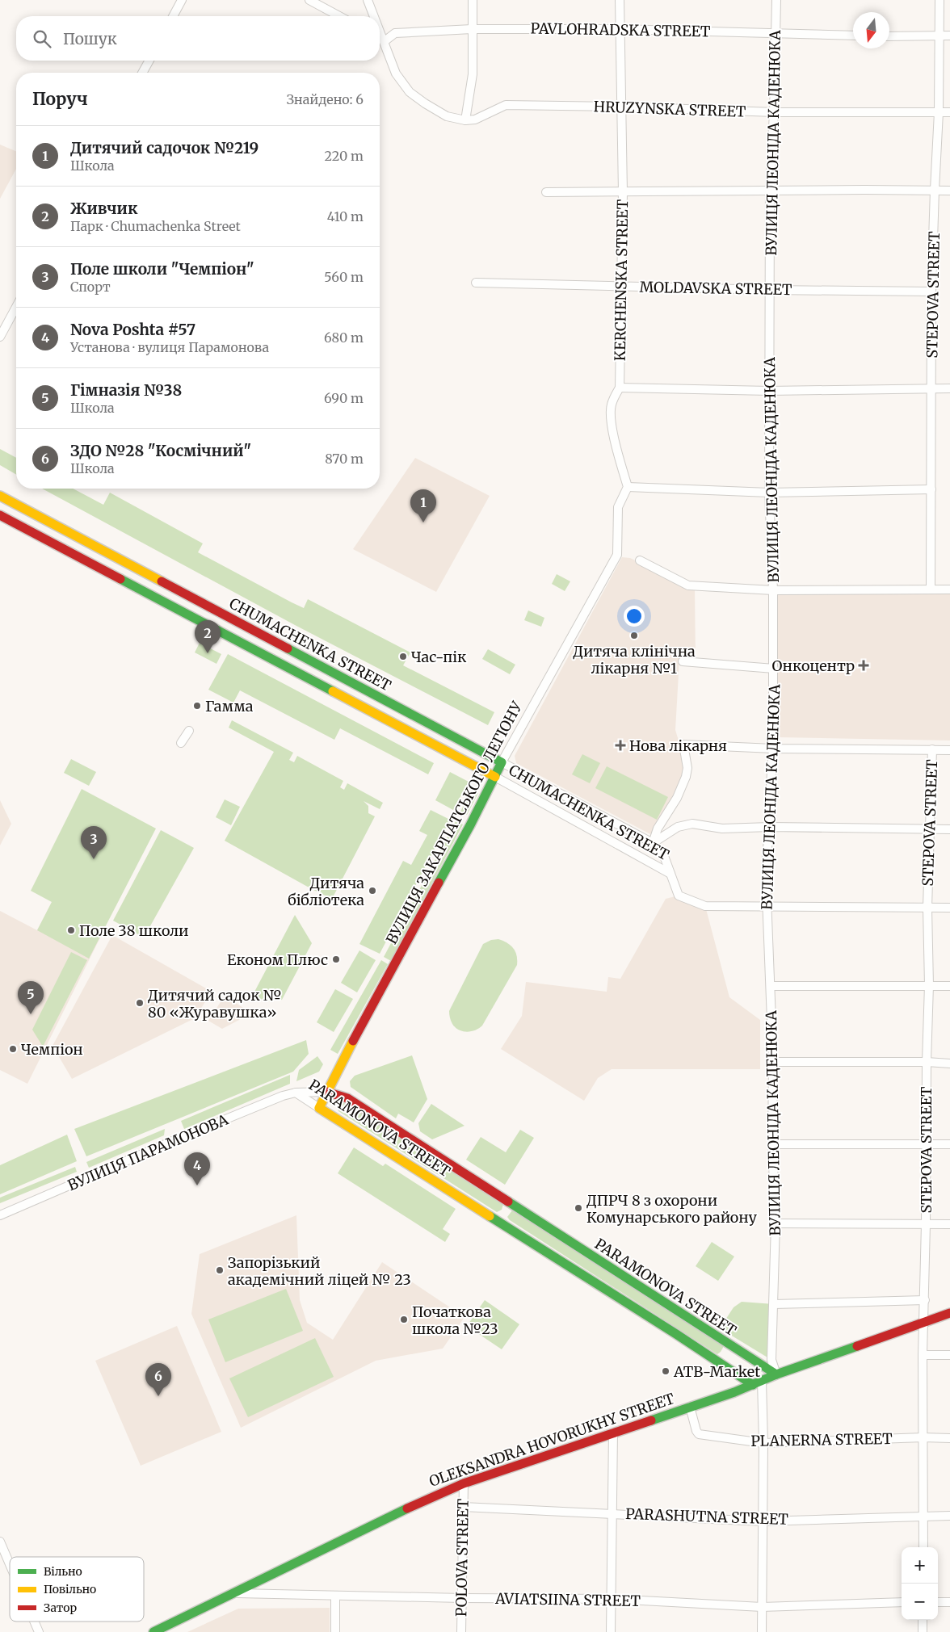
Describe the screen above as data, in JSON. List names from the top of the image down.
{
  "streets": {
    "street": [
      "PAVLOHRADSKA STREET",
      "HRUZYNSKA STREET",
      "ВУЛИЦЯ ЛЕОНІДА КАДЕНЮКА",
      "KERCHENSKA STREET",
      "MOLDAVSKA STREET",
      "STEPOVA STREET",
      "CHUMACHENKA STREET",
      "ВУЛИЦЯ ЗАКАРПАТСЬКОГО ЛЕГІОНУ",
      "PARAMONOVA STREET",
      "ВУЛИЦЯ ПАРАМОНОВА",
      "OLEKSANDRA HOVORUKHY STREET",
      "PLANERNA STREET",
      "PARASHUTNA STREET",
      "POLOVA STREET",
      "AVIATSIINA STREET"
    ]
  },
  "crossings": [
    ["PAVLOHRADSKA STREET", "ВУЛИЦЯ ЛЕОНІДА КАДЕНЮКА"],
    ["PAVLOHRADSKA STREET", "KERCHENSKA STREET"],
    ["HRUZYNSKA STREET", "ВУЛИЦЯ ЛЕОНІДА КАДЕНЮКА"],
    ["HRUZYNSKA STREET", "KERCHENSKA STREET"],
    ["HRUZYNSKA STREET", "STEPOVA STREET"],
    ["ВУЛИЦЯ ЛЕОНІДА КАДЕНЮКА", "MOLDAVSKA STREET"],
    ["ВУЛИЦЯ ЛЕОНІДА КАДЕНЮКА", "PARAMONOVA STREET"],
    ["ВУЛИЦЯ ЛЕОНІДА КАДЕНЮКА", "OLEKSANDRA HOVORUKHY STREET"],
    ["KERCHENSKA STREET", "MOLDAVSKA STREET"],
    ["KERCHENSKA STREET", "ВУЛИЦЯ ЗАКАРПАТСЬКОГО ЛЕГІОНУ"],
    ["MOLDAVSKA STREET", "STEPOVA STREET"],
    ["STEPOVA STREET", "OLEKSANDRA HOVORUKHY STREET"],
    ["STEPOVA STREET", "PLANERNA STREET"],
    ["STEPOVA STREET", "PARASHUTNA STREET"],
    ["CHUMACHENKA STREET", "ВУЛИЦЯ ЗАКАРПАТСЬКОГО ЛЕГІОНУ"],
    ["ВУЛИЦЯ ЗАКАРПАТСЬКОГО ЛЕГІОНУ", "PARAMONOVA STREET"],
    ["PARAMONOVA STREET", "ВУЛИЦЯ ПАРАМОНОВА"],
    ["PARAMONOVA STREET", "OLEKSANDRA HOVORUKHY STREET"],
    ["OLEKSANDRA HOVORUKHY STREET", "PLANERNA STREET"],
    ["OLEKSANDRA HOVORUKHY STREET", "POLOVA STREET"],
    ["OLEKSANDRA HOVORUKHY STREET", "AVIATSIINA STREET"],
    ["PARASHUTNA STREET", "POLOVA STREET"],
    ["POLOVA STREET", "AVIATSIINA STREET"]
  ],
  "places": {
    "other": [
      "Дитяча клінічна лікарня №1",
      "Час-пік",
      "Гамма",
      "Дитяча бібліотека",
      "Поле 38 школи",
      "Економ Плюс",
      "Дитячий садок № 80 «Журавушка»",
      "Чемпіон",
      "ДПРЧ 8 з охорони Комунарського району",
      "Запорізький академічний ліцей № 23",
      "Початкова школа №23",
      "ATB-Market"
    ],
    "health": ["Онкоцентр", "Нова лікарня"]
  },
  "legend": ["Вільно", "Повільно", "Затор"],
  "north": "bottom",
  "page": {
    "search": "Пошук",
    "heading": ["Поруч", "Знайдено: 6"],
    "list": [
      {
        "mark": "1",
        "name": "Дитячий садочок №219",
        "note": "Школа",
        "value": "220 m"
      },
      {
        "mark": "2",
        "name": "Живчик",
        "note": "Парк · Chumachenka Street",
        "value": "410 m"
      },
      {
        "mark": "3",
        "name": "Поле школи \"Чемпіон\"",
        "note": "Спорт",
        "value": "560 m"
      },
      {
        "mark": "4",
        "name": "Nova Poshta #57",
        "note": "Установа · вулиця Парамонова",
        "value": "680 m"
      },
      {
        "mark": "5",
        "name": "Гімназія №38",
        "note": "Школа",
        "value": "690 m"
      },
      {
        "mark": "6",
        "name": "ЗДО №28 \"Космічний\"",
        "note": "Школа",
        "value": "870 m"
      }
    ],
    "pins": [
      "1",
      "2",
      "3",
      "5",
      "4",
      "6"
    ],
    "map_buttons": ["+", "−"]
  }
}
